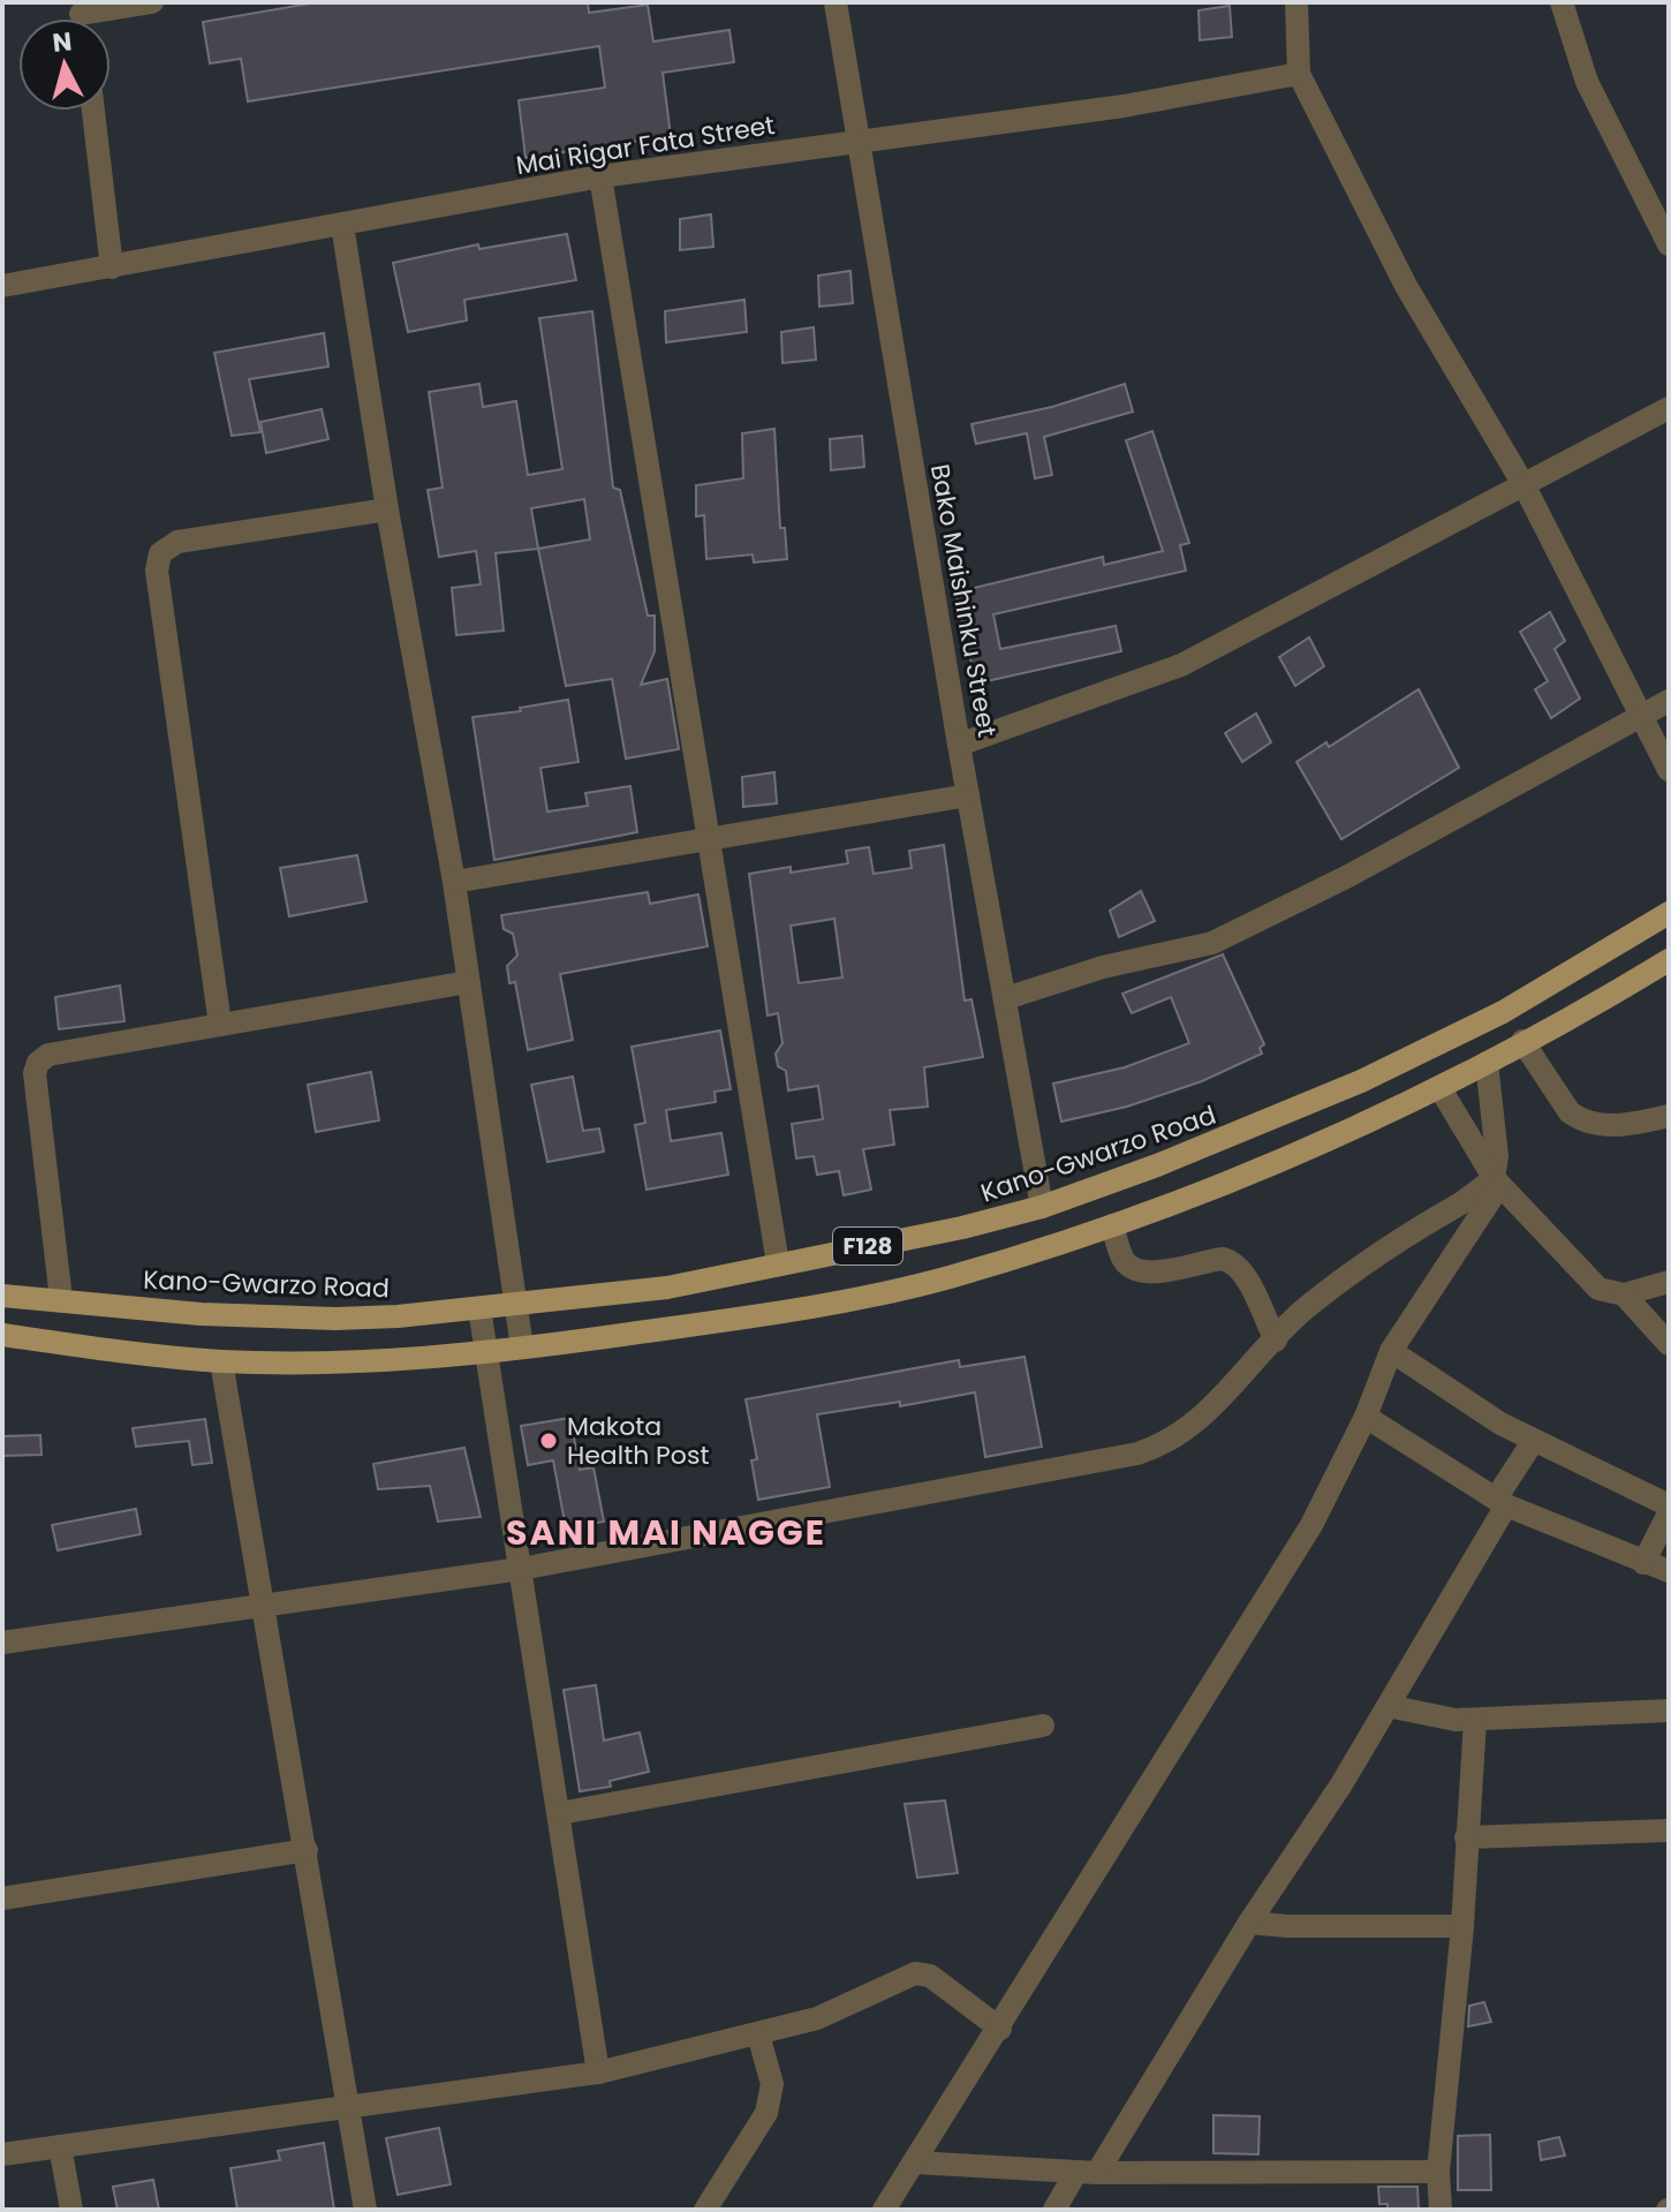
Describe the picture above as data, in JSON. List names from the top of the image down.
{
  "streets": {
    "main road": ["Kano-Gwarzo Road", "F128"],
    "street": ["Mai Rigar Fata Street", "Bako Maishinku Street"]
  },
  "crossings": [
    ["Mai Rigar Fata Street", "Bako Maishinku Street"],
    ["Bako Maishinku Street", "Kano-Gwarzo Road"]
  ],
  "districts": ["SANI MAI NAGGE"],
  "places": ["Makota Health Post"],
  "north": "top"
}
